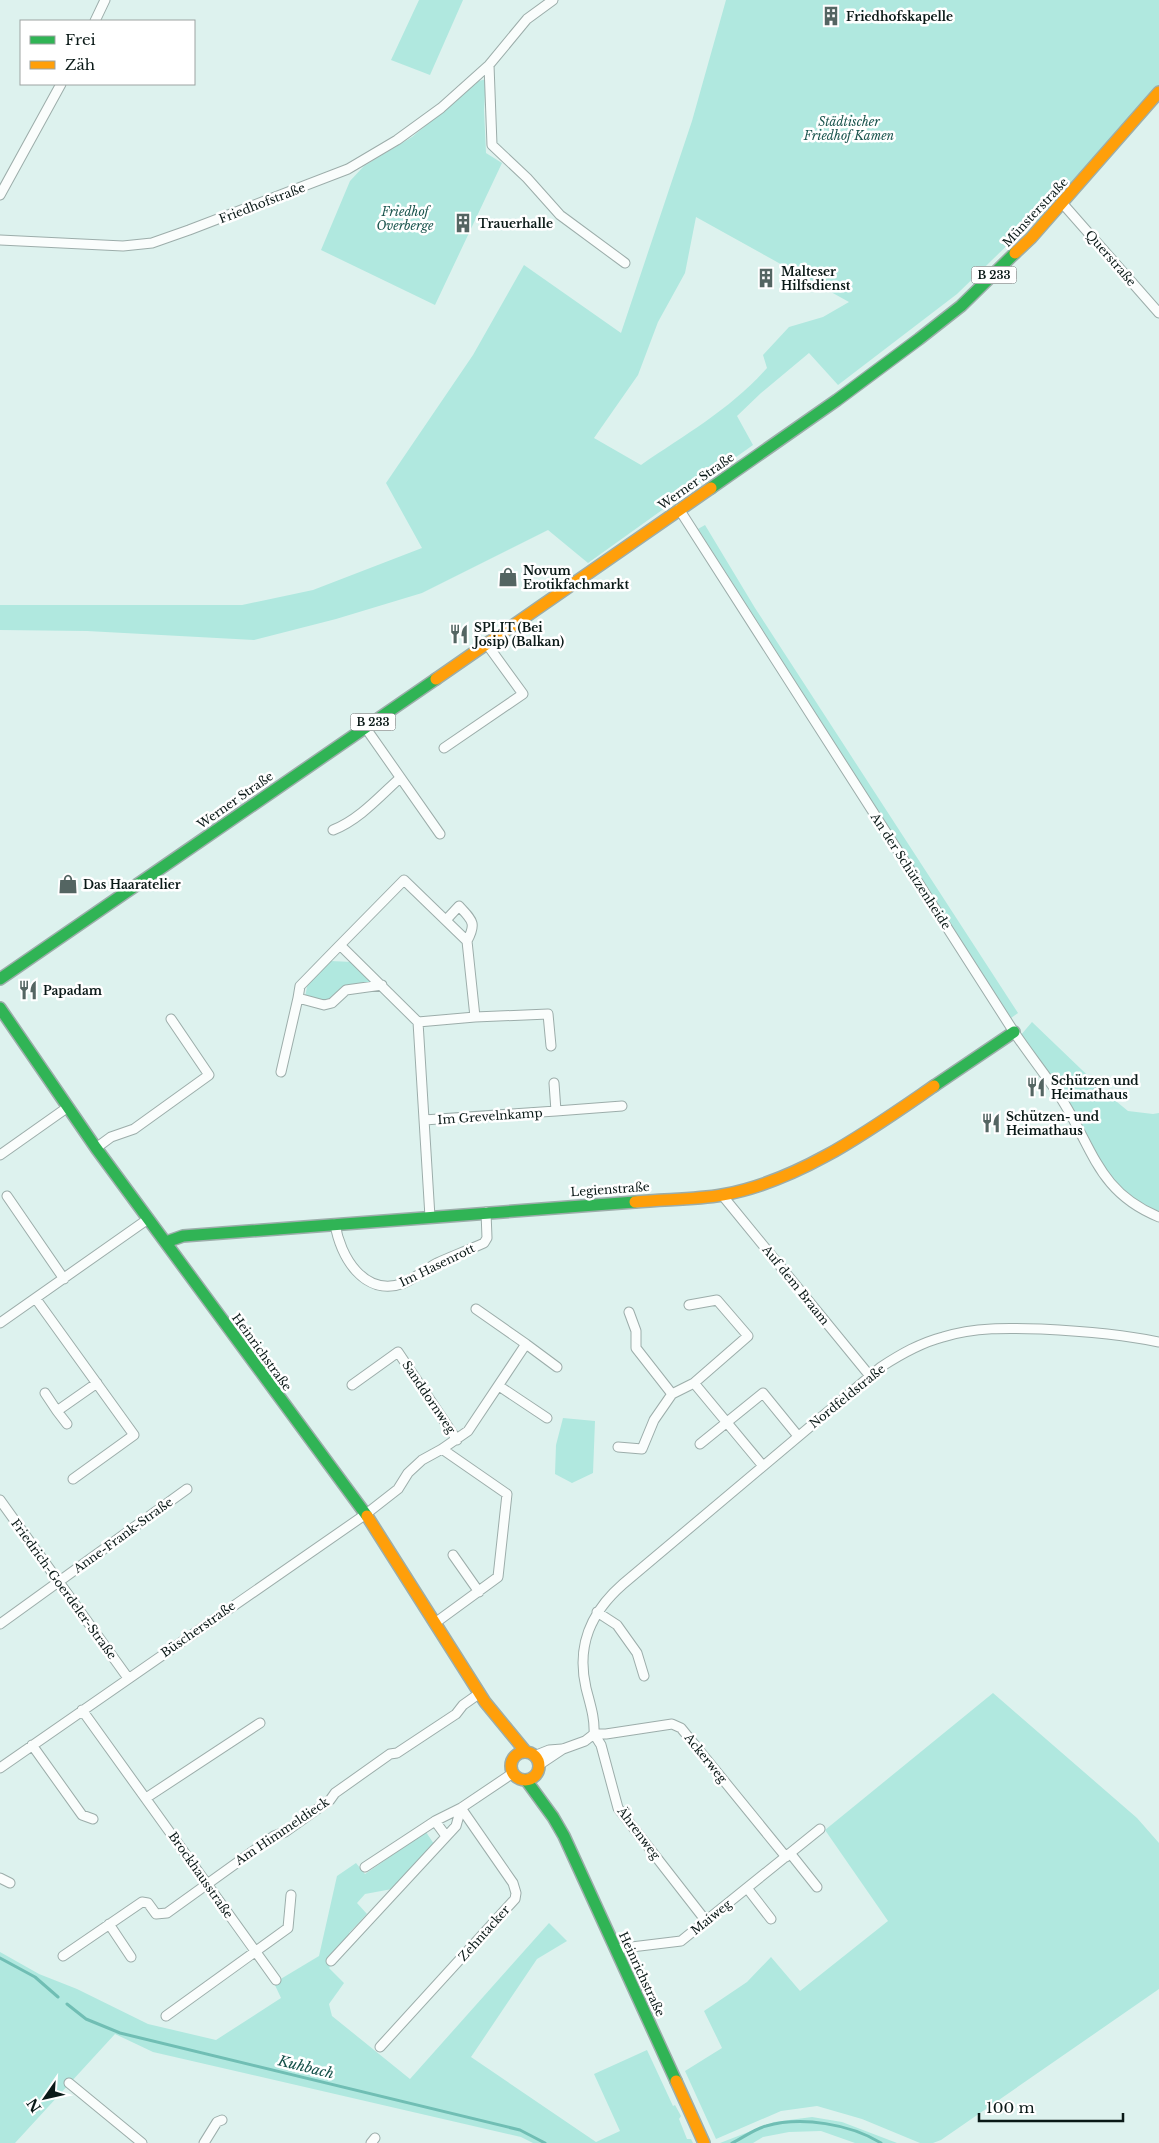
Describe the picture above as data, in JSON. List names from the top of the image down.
{
  "streets": {
    "street": [
      "Friedhofstraße",
      "Münsterstraße",
      "Querstraße",
      "B 233",
      "Werner Straße",
      "An der Schützenheide",
      "Im Grevelnkamp",
      "Legienstraße",
      "Im Hasenrott",
      "Auf dem Braam",
      "Heinrichstraße",
      "Nordfeldstraße",
      "Sanddornweg",
      "Anne-Frank-Straße",
      "Friedrich-Goerdeler-Straße",
      "Büscherstraße",
      "Ackerweg",
      "Am Himmeldieck",
      "Ährenweg",
      "Brockhausstraße",
      "Maiweg",
      "Zehntacker"
    ]
  },
  "crossings": [
    ["Münsterstraße", "Querstraße"],
    ["Münsterstraße", "Werner Straße"],
    ["Werner Straße", "An der Schützenheide"],
    ["An der Schützenheide", "Legienstraße"],
    ["Im Grevelnkamp", "Legienstraße"],
    ["Legienstraße", "Im Hasenrott"],
    ["Legienstraße", "Auf dem Braam"],
    ["Legienstraße", "Heinrichstraße"],
    ["Auf dem Braam", "Nordfeldstraße"],
    ["Heinrichstraße", "Sanddornweg"],
    ["Heinrichstraße", "Büscherstraße"],
    ["Heinrichstraße", "Am Himmeldieck"],
    ["Heinrichstraße", "Maiweg"],
    ["Nordfeldstraße", "Ackerweg"],
    ["Nordfeldstraße", "Ährenweg"],
    ["Sanddornweg", "Büscherstraße"],
    ["Anne-Frank-Straße", "Friedrich-Goerdeler-Straße"],
    ["Friedrich-Goerdeler-Straße", "Büscherstraße"],
    ["Büscherstraße", "Brockhausstraße"],
    ["Ackerweg", "Ährenweg"],
    ["Ackerweg", "Maiweg"],
    ["Am Himmeldieck", "Brockhausstraße"],
    ["Ährenweg", "Maiweg"]
  ],
  "water": ["Kuhbach"],
  "parks": ["Städtischer Friedhof Kamen", "Friedhof Overberge"],
  "places": {
    "building": ["Friedhofskapelle", "Trauerhalle", "Malteser Hilfsdienst"],
    "shop": ["Novum Erotikfachmarkt", "Das Haaratelier"],
    "restaurant": [
      "SPLIT (Bei Josip) (Balkan)",
      "Papadam",
      "Schützen und Heimathaus",
      "Schützen- und Heimathaus"
    ]
  },
  "legend": ["Frei", "Zäh"],
  "scale_bar": "100 m",
  "north": "bottom left"
}
